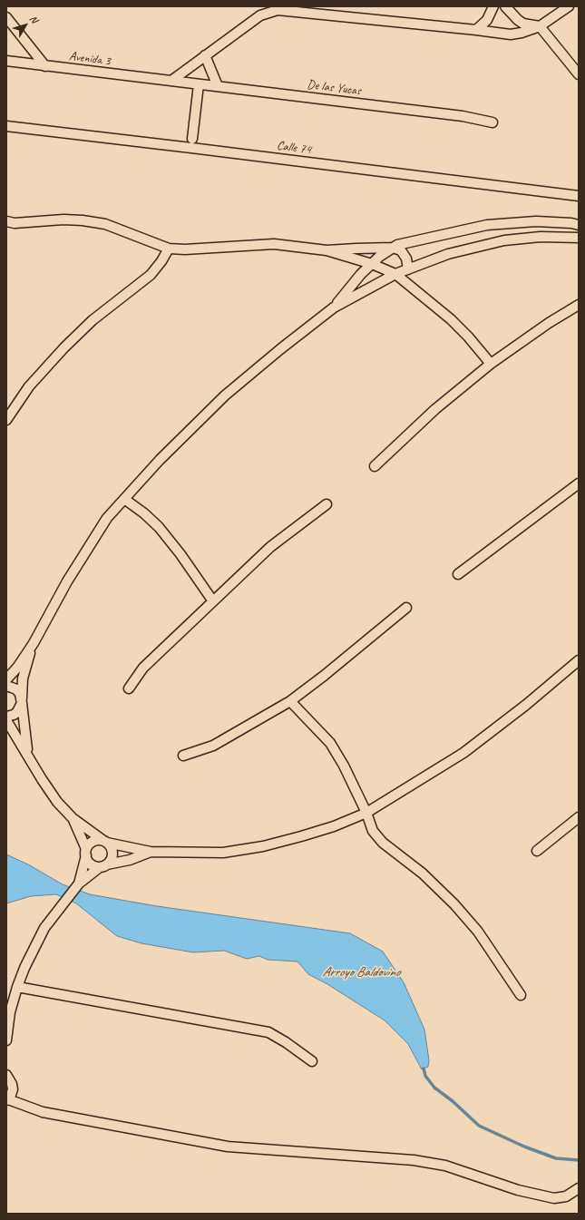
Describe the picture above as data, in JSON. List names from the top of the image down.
{
  "streets": {
    "street": ["Avenida 3", "De las Yucas", "Calle 74"]
  },
  "crossings": [
    ["Avenida 3", "De las Yucas"]
  ],
  "water": ["Arroyo Baldovino"],
  "north": "top right"
}
